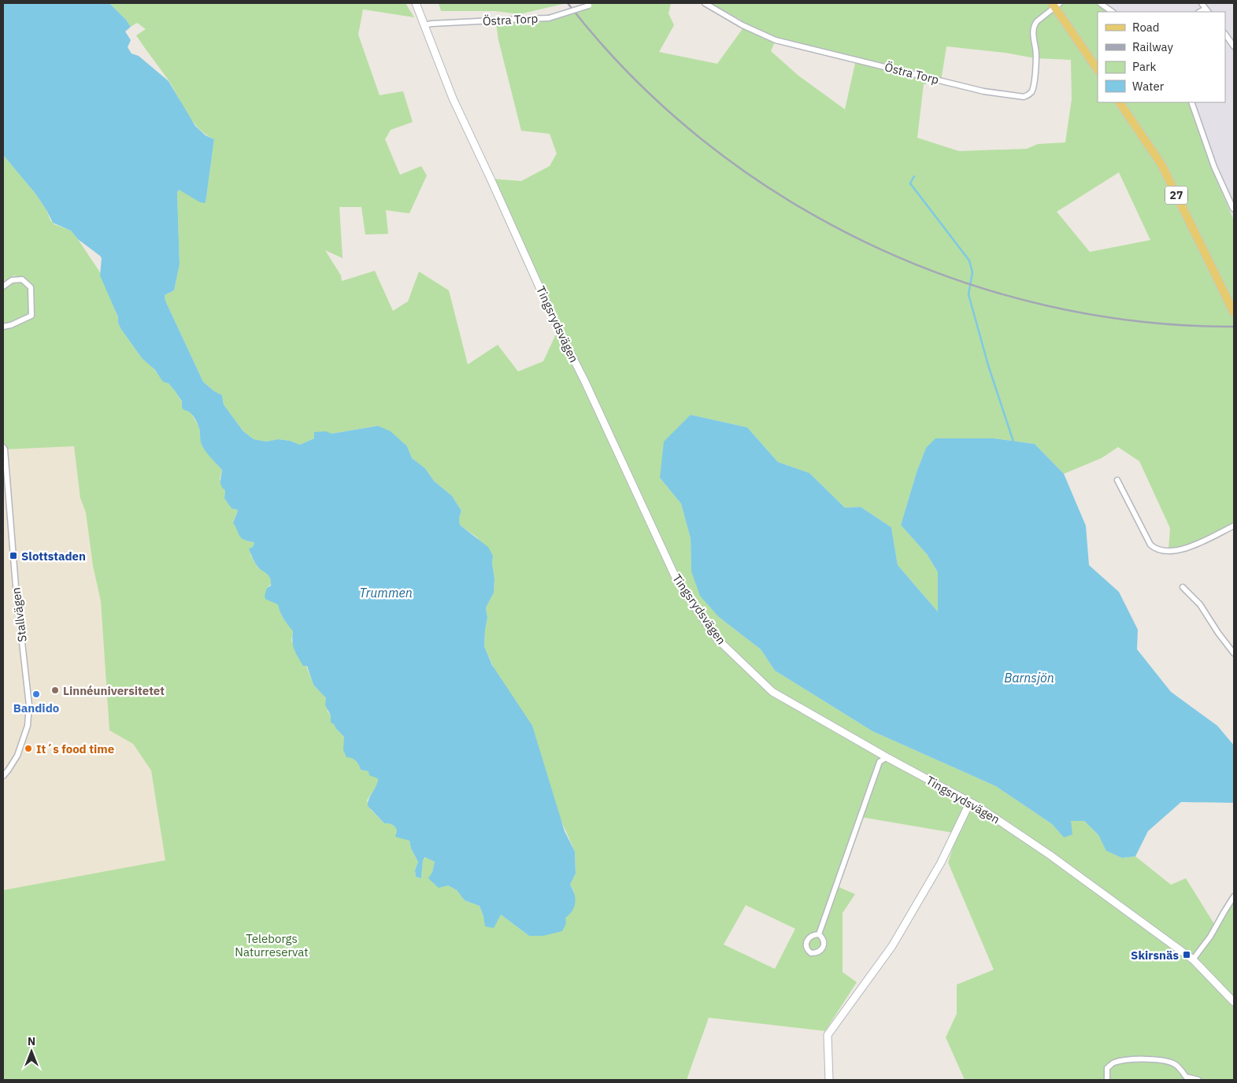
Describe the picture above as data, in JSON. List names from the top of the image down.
{
  "streets": {
    "main road": ["27"],
    "street": ["Östra Torp", "Tingsrydsvägen", "Stallvägen"]
  },
  "crossings": [
    ["Östra Torp", "Tingsrydsvägen"]
  ],
  "water": ["Trummen", "Barnsjön"],
  "parks": ["Teleborgs Naturreservat"],
  "places": {
    "transit": ["Slottstaden", "Skirsnäs"],
    "other": ["Linnéuniversitetet", "Bandido", "It´s food time"]
  },
  "legend": [
    "Road",
    "Railway",
    "Park",
    "Water"
  ],
  "north": "top"
}
